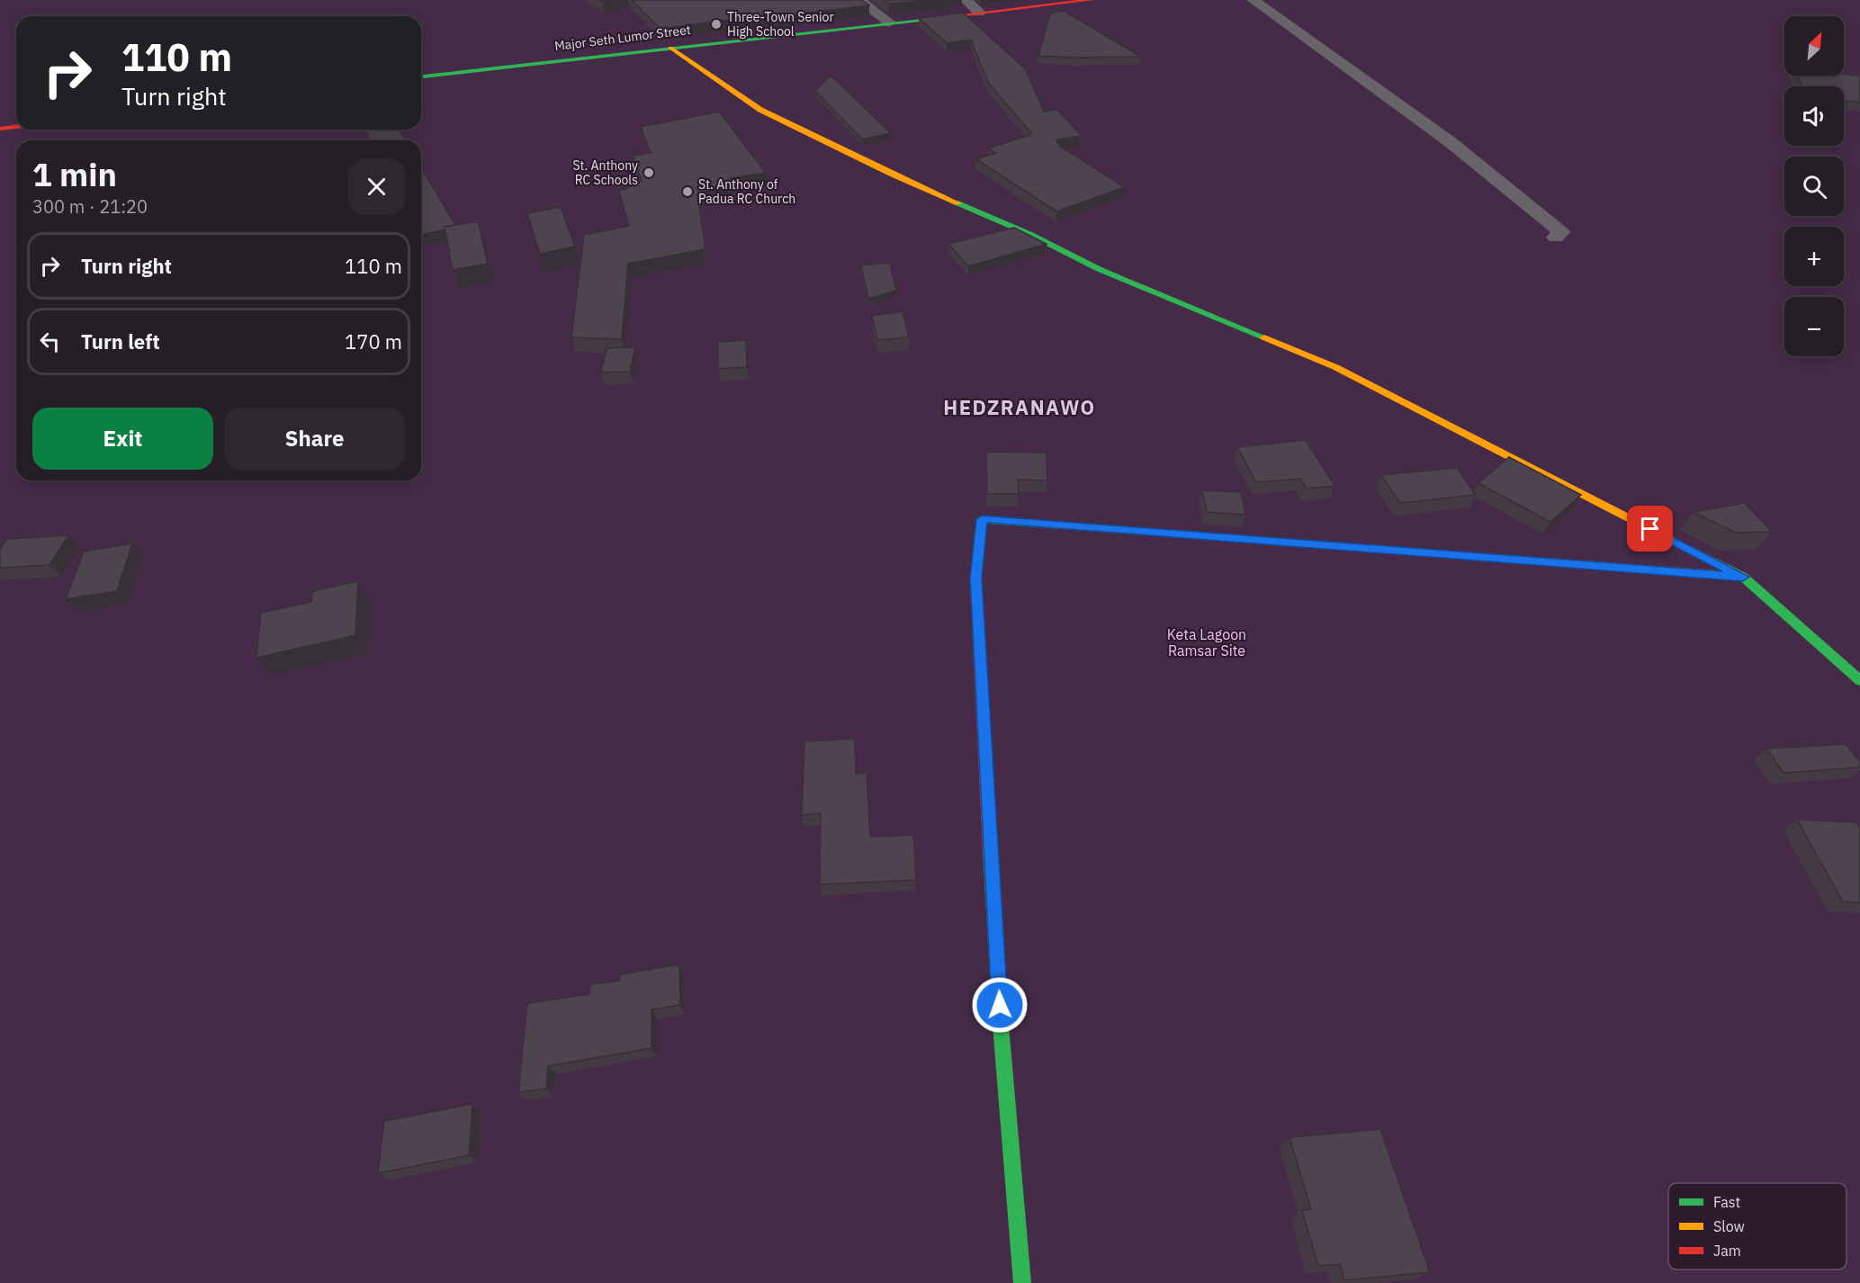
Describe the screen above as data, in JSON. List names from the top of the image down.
{
  "streets": {
    "street": ["Major Seth Lumor Street"]
  },
  "districts": ["HEDZRANAWO"],
  "parks": ["Keta Lagoon Ramsar Site"],
  "places": ["Three-Town Senior High School", "St. Anthony RC Schools", "St. Anthony of Padua RC Church"],
  "legend": ["Fast", "Slow", "Jam"],
  "north": "top right",
  "page": {
    "map_buttons": ["+", "−"],
    "turn": ["110 m", "Turn right"],
    "heading": ["1 min", "300 m · 21:20"],
    "list": [
      {
        "name": "Turn right",
        "value": "110 m"
      },
      {
        "name": "Turn left",
        "value": "170 m"
      }
    ],
    "buttons": ["Exit", "Share"]
  }
}
